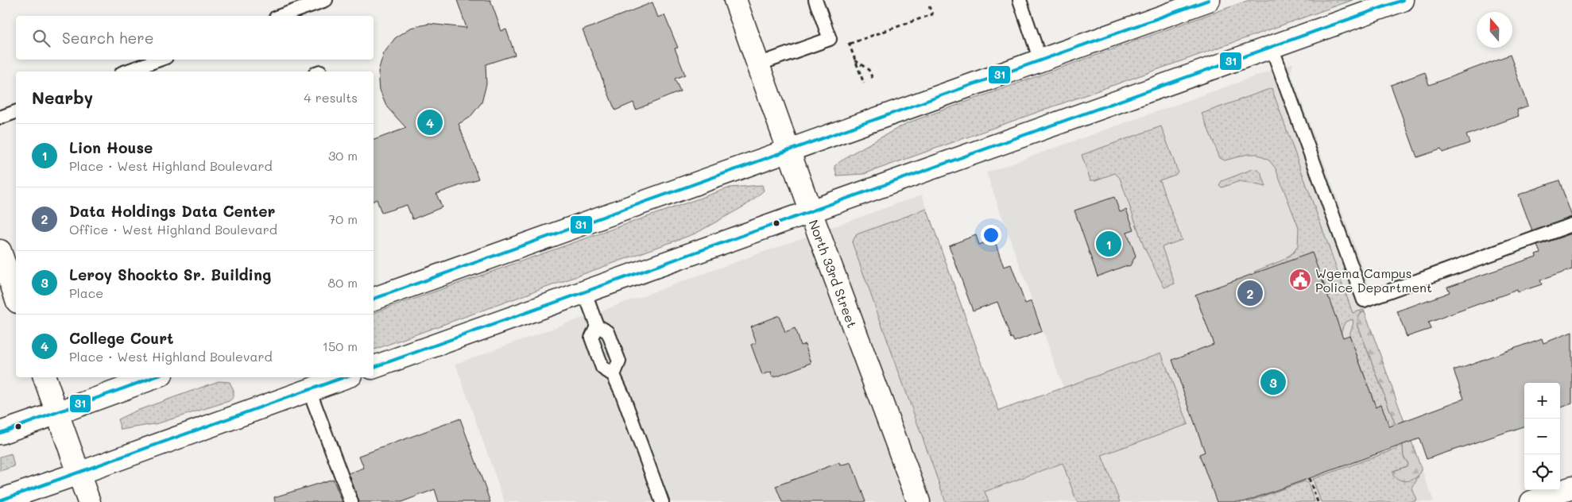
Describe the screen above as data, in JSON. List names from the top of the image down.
{
  "streets": {
    "main road": ["North 33rd Street"]
  },
  "places": {
    "public building": ["Wgema Campus Police Department"]
  },
  "lines": ["transit line 31"],
  "north": "top",
  "page": {
    "search": "Search here",
    "heading": ["Nearby", "4 results"],
    "pins": [
      "4",
      "1",
      "2",
      "3"
    ],
    "list": [
      {
        "mark": "1",
        "name": "Lion House",
        "note": "Place · West Highland Boulevard",
        "value": "30 m"
      },
      {
        "mark": "2",
        "name": "Data Holdings Data Center",
        "note": "Office · West Highland Boulevard",
        "value": "70 m"
      },
      {
        "mark": "3",
        "name": "Leroy Shockto Sr. Building",
        "note": "Place",
        "value": "80 m"
      },
      {
        "mark": "4",
        "name": "College Court",
        "note": "Place · West Highland Boulevard",
        "value": "150 m"
      }
    ],
    "map_buttons": ["+", "−"]
  }
}
